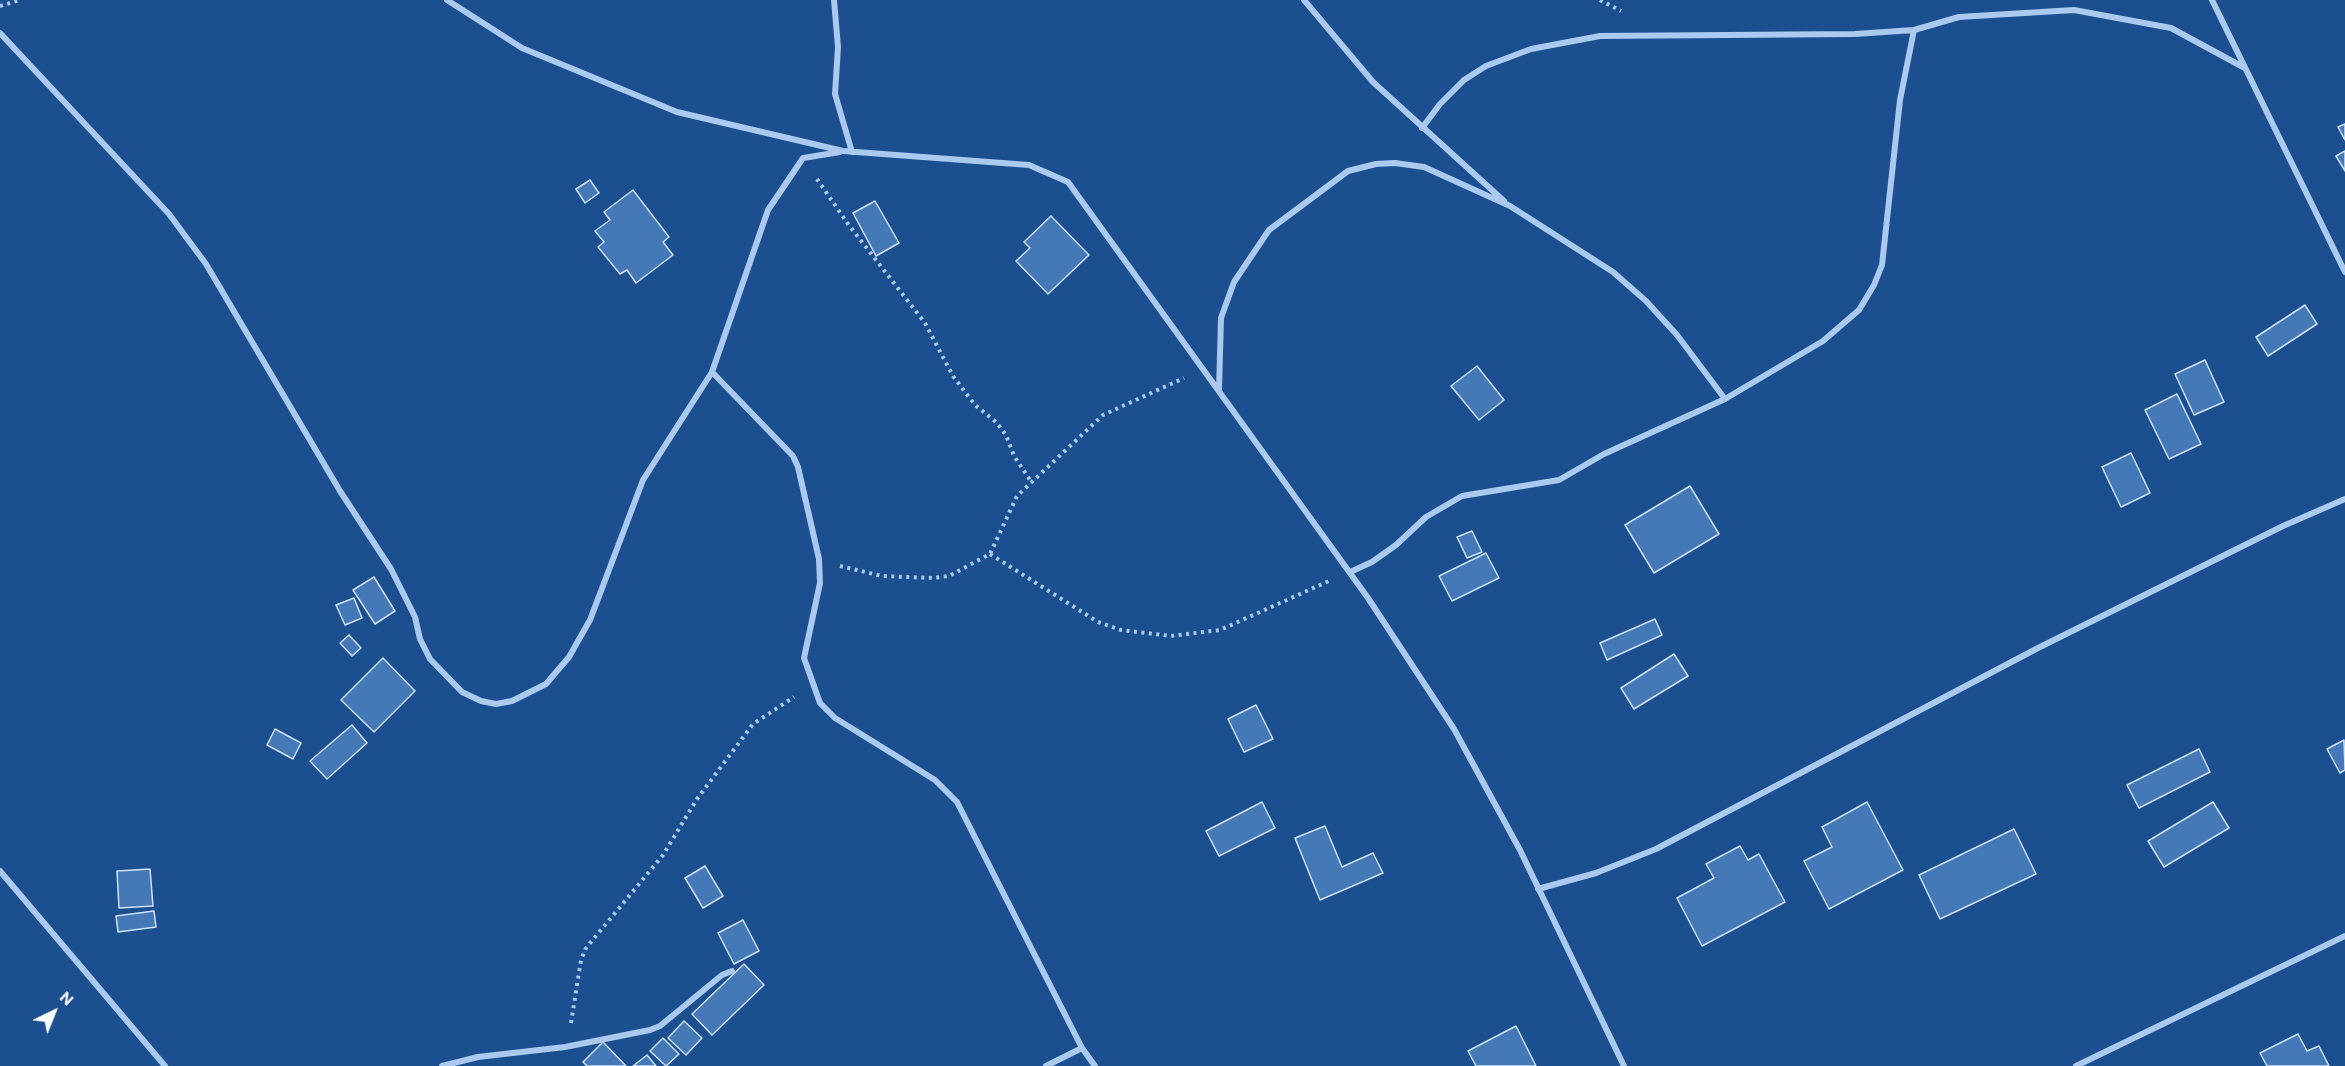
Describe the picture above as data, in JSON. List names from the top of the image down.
{
  "north": "top right"
}
